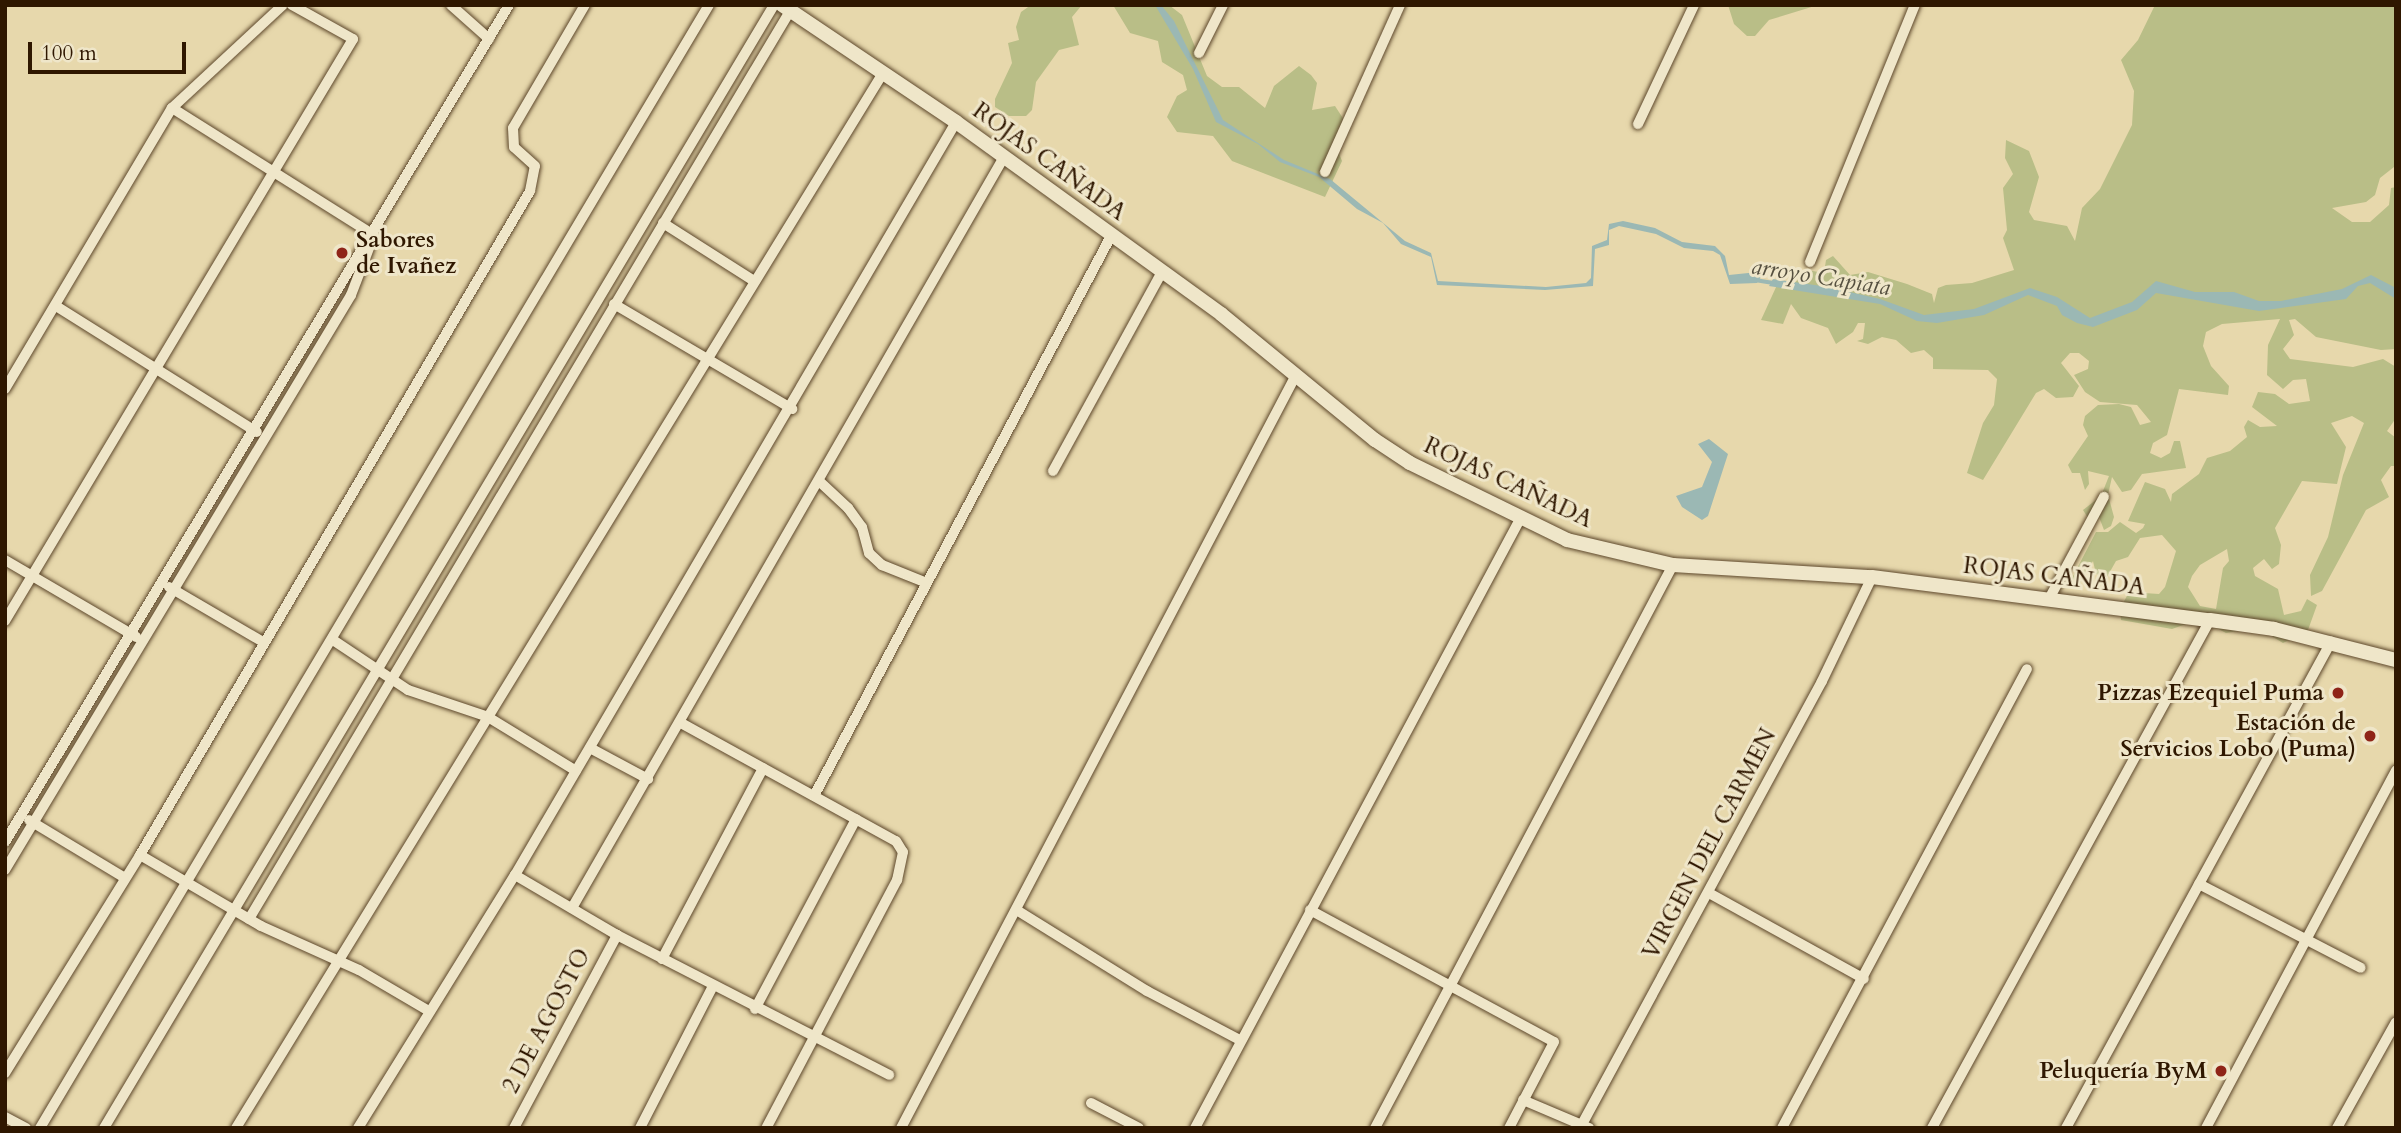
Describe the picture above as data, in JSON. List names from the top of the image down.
{
  "streets": {
    "main road": ["ROJAS CAÑADA"],
    "street": ["VIRGEN DEL CARMEN", "2 DE AGOSTO"]
  },
  "crossings": [
    ["ROJAS CAÑADA", "VIRGEN DEL CARMEN"]
  ],
  "water": ["arroyo Capiata"],
  "places": [
    "Sabores de Ivañez",
    "Pizzas Ezequiel Puma",
    "Estación de Servicios Lobo (Puma)",
    "Peluquería ByM"
  ],
  "scale_bar": "100 m"
}
